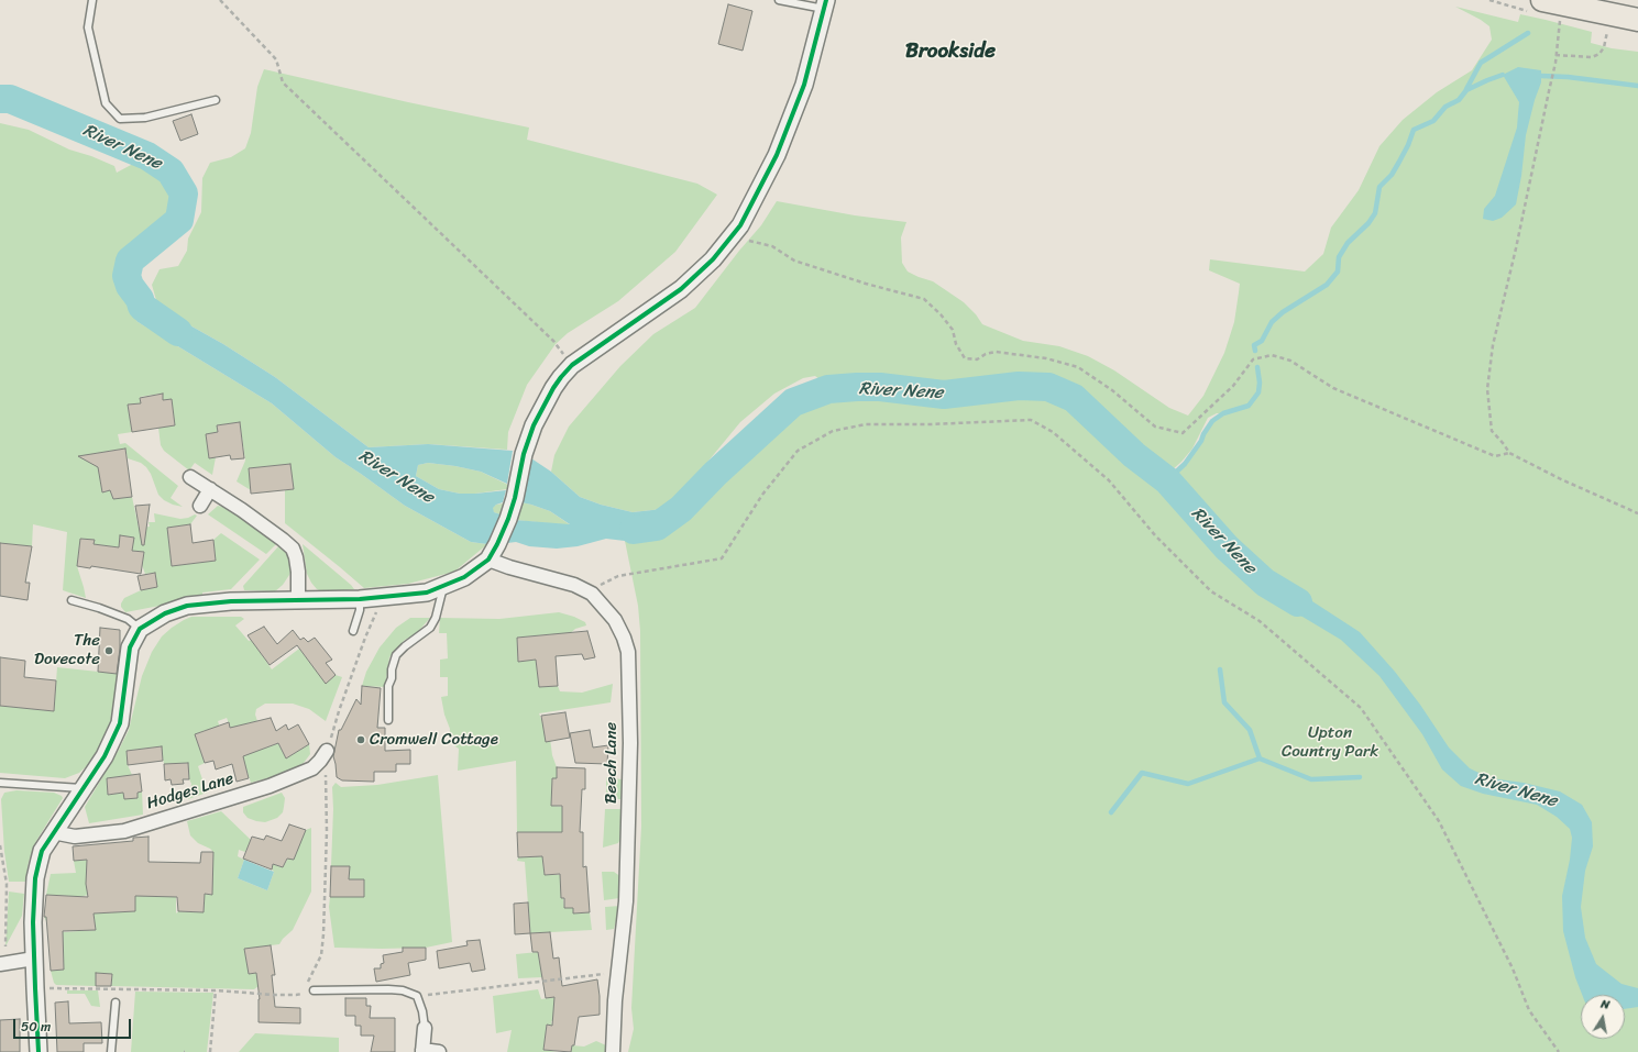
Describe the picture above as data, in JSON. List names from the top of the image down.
{
  "streets": {
    "street": ["Beech Lane", "Hodges Lane"]
  },
  "districts": ["Brookside"],
  "water": ["River Nene"],
  "parks": ["Upton Country Park"],
  "places": ["The Dovecote", "Cromwell Cottage"],
  "scale_bar": "50 m",
  "north": "top"
}
